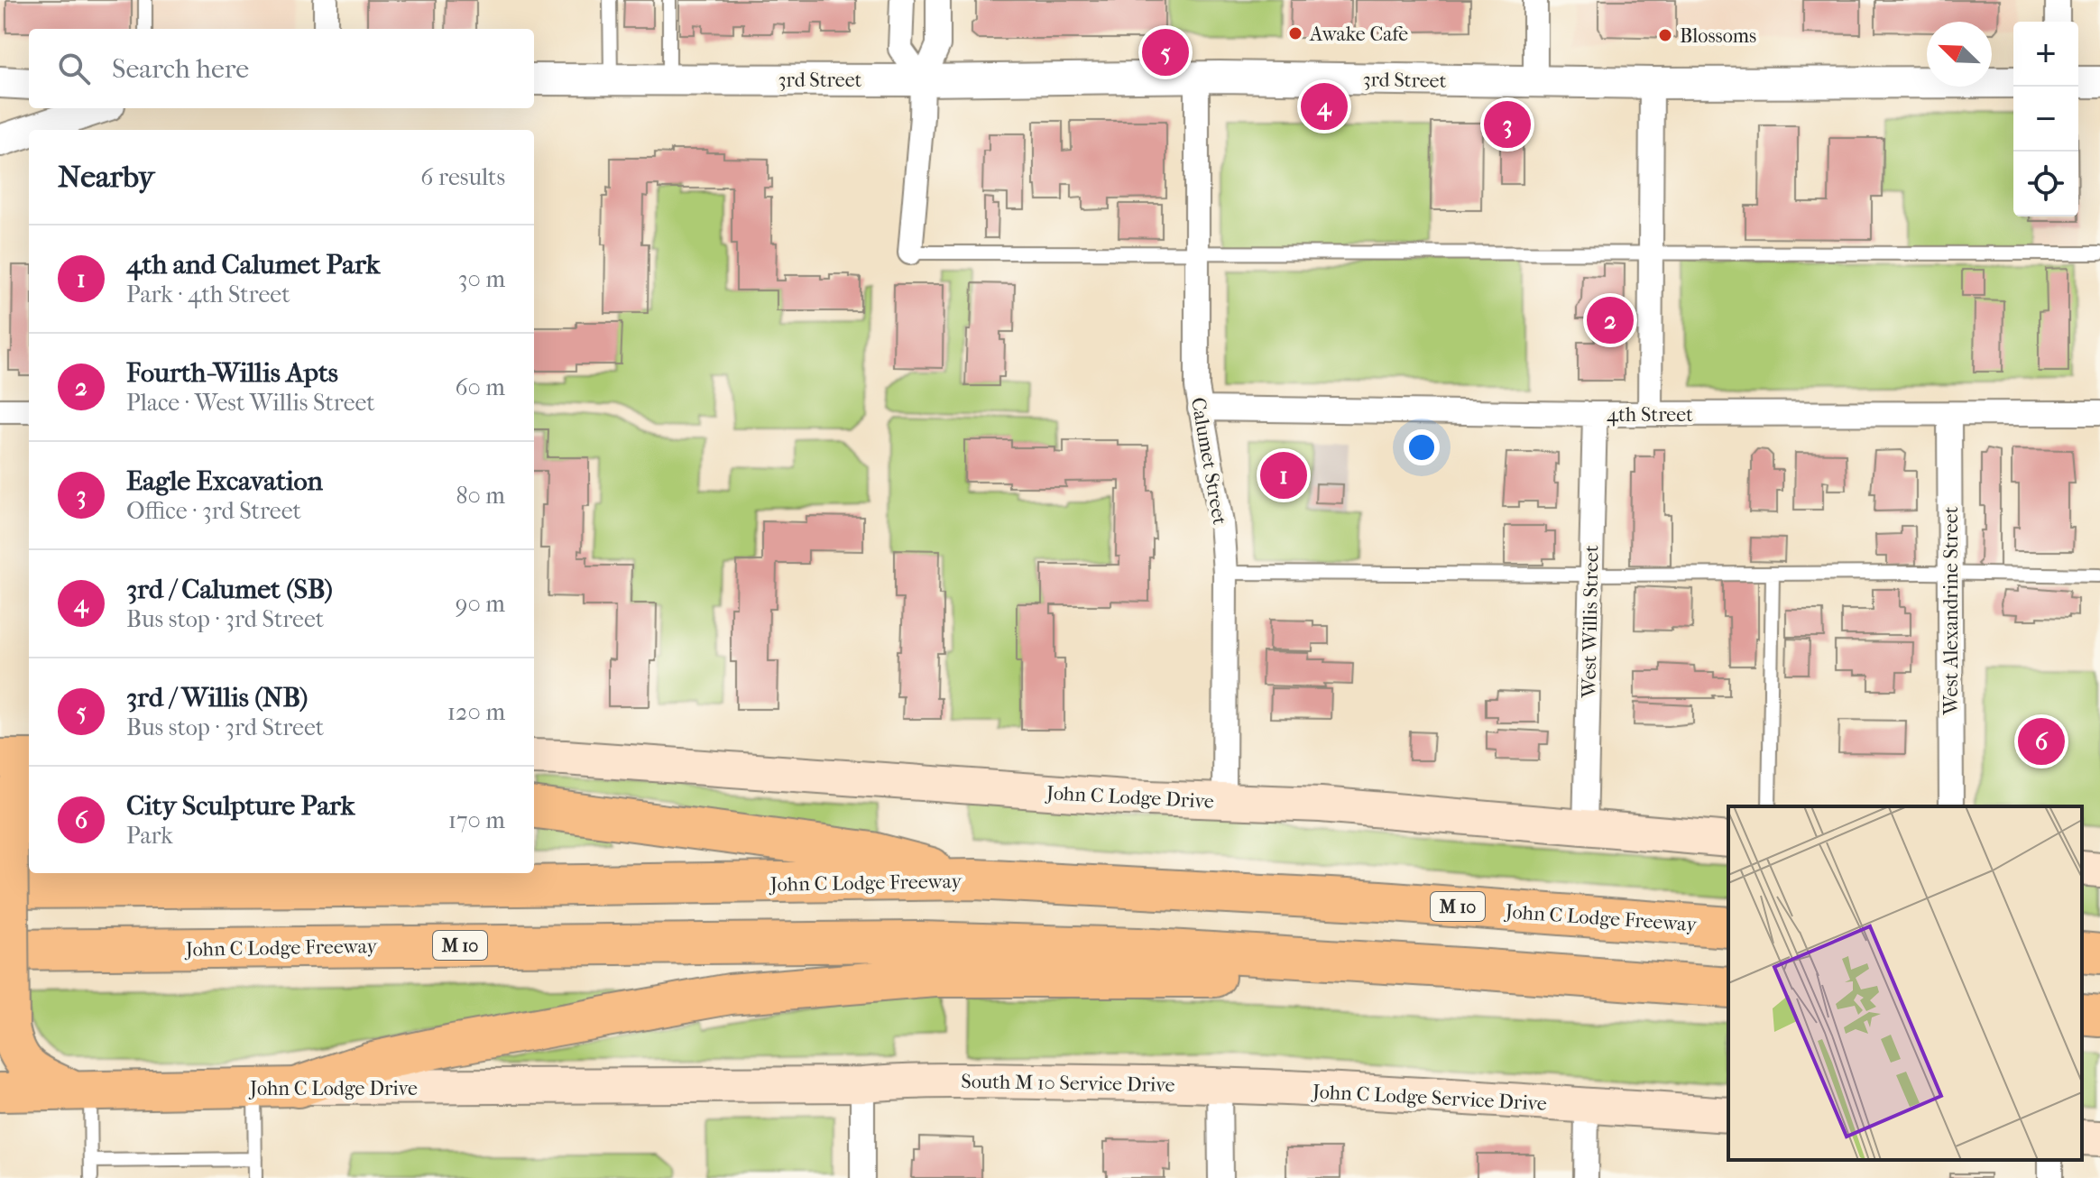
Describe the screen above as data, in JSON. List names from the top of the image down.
{
  "streets": {
    "highway": ["John C Lodge Freeway", "M 10"],
    "main road": ["John C Lodge Drive", "South M 10 Service Drive", "John C Lodge Service Drive"],
    "street": [
      "3rd Street",
      "4th Street",
      "Calumet Street",
      "West Alexandrine Street",
      "West Willis Street"
    ]
  },
  "crossings": [
    ["3rd Street", "Calumet Street"],
    ["4th Street", "Calumet Street"],
    ["4th Street", "West Alexandrine Street"],
    ["4th Street", "West Willis Street"],
    ["Calumet Street", "John C Lodge Drive"],
    ["West Willis Street", "John C Lodge Drive"],
    ["John C Lodge Drive", "South M 10 Service Drive"],
    ["South M 10 Service Drive", "John C Lodge Service Drive"]
  ],
  "places": ["Awake Cafe", "Blossoms"],
  "north": "top left",
  "page": {
    "map_buttons": ["+", "−"],
    "pins": [
      "5",
      "4",
      "3",
      "2",
      "1",
      "6"
    ],
    "search": "Search here",
    "heading": ["Nearby", "6 results"],
    "list": [
      {
        "mark": "1",
        "name": "4th and Calumet Park",
        "note": "Park · 4th Street",
        "value": "30 m"
      },
      {
        "mark": "2",
        "name": "Fourth-Willis Apts",
        "note": "Place · West Willis Street",
        "value": "60 m"
      },
      {
        "mark": "3",
        "name": "Eagle Excavation",
        "note": "Office · 3rd Street",
        "value": "80 m"
      },
      {
        "mark": "4",
        "name": "3rd / Calumet (SB)",
        "note": "Bus stop · 3rd Street",
        "value": "90 m"
      },
      {
        "mark": "5",
        "name": "3rd / Willis (NB)",
        "note": "Bus stop · 3rd Street",
        "value": "120 m"
      },
      {
        "mark": "6",
        "name": "City Sculpture Park",
        "note": "Park",
        "value": "170 m"
      }
    ]
  }
}
